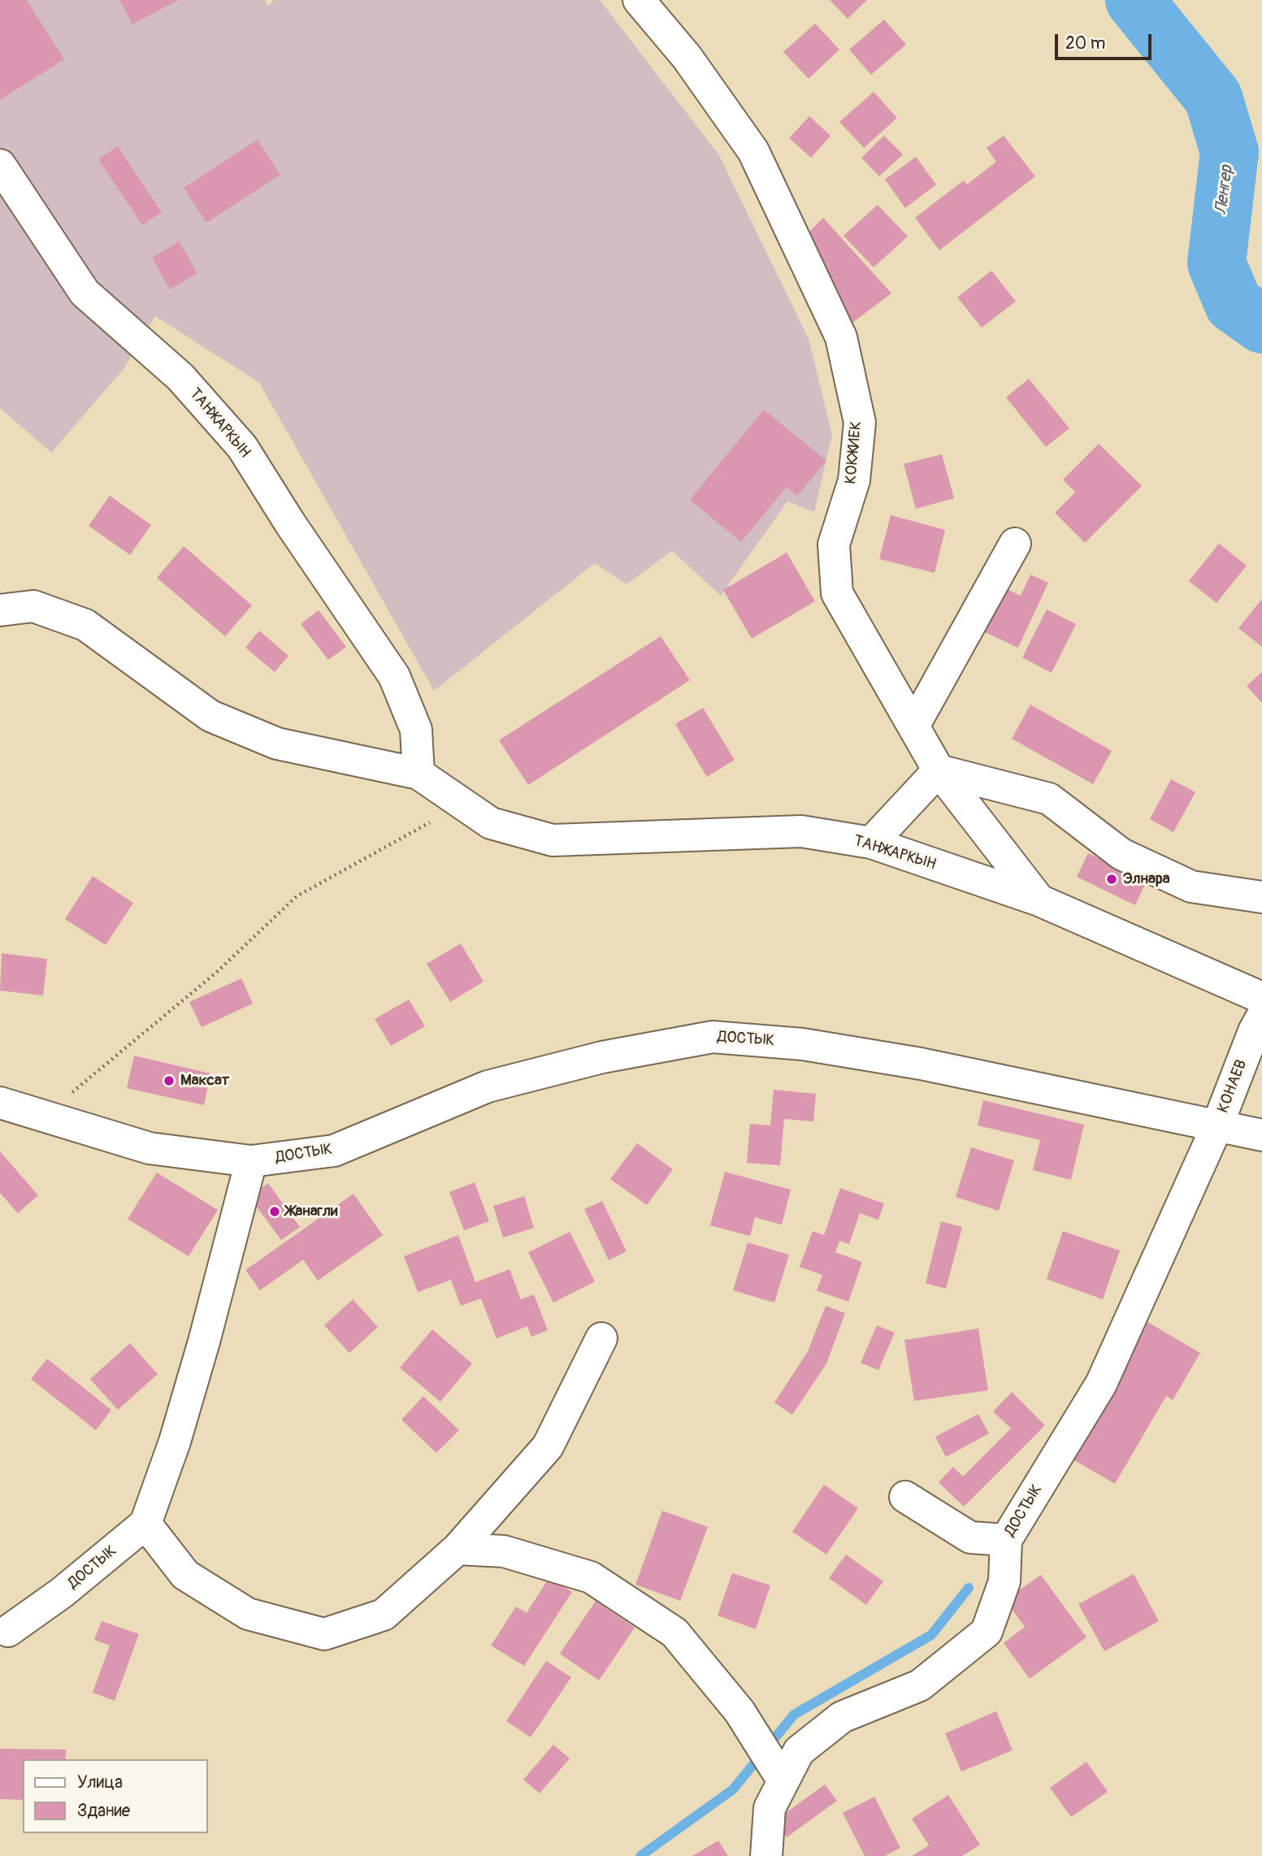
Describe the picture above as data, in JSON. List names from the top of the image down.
{
  "streets": {
    "street": [
      "ТАНЖАРКЫН",
      "КОКЖИЕК",
      "ДОСТЫК",
      "КОНАЕВ"
    ]
  },
  "crossings": [
    ["ТАНЖАРКЫН", "КОКЖИЕК"],
    ["ДОСТЫК", "КОНАЕВ"]
  ],
  "water": ["Ленгер"],
  "places": ["Элнара", "Максат", "Жанагли"],
  "legend": ["Улица", "Здание"],
  "scale_bar": "20 m"
}
